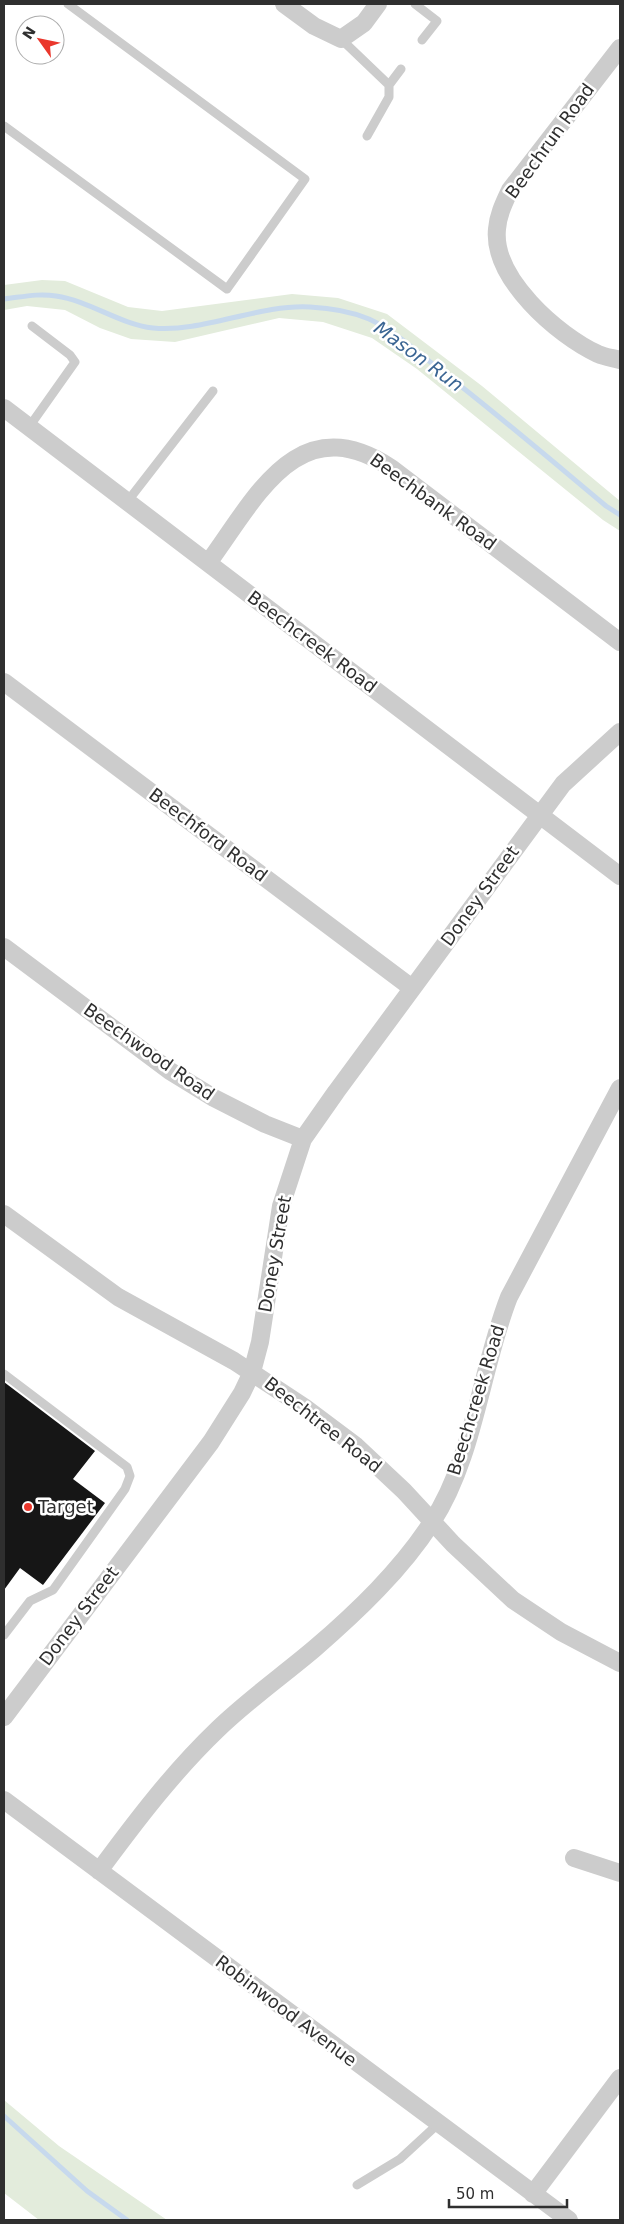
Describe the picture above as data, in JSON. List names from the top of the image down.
{
  "streets": {
    "street": [
      "Beechrun Road",
      "Beechbank Road",
      "Beechcreek Road",
      "Beechford Road",
      "Doney Street",
      "Beechwood Road",
      "Beechtree Road",
      "Robinwood Avenue"
    ]
  },
  "crossings": [
    ["Beechbank Road", "Beechcreek Road"],
    ["Beechcreek Road", "Doney Street"],
    ["Beechcreek Road", "Beechtree Road"],
    ["Beechcreek Road", "Robinwood Avenue"],
    ["Beechford Road", "Doney Street"],
    ["Doney Street", "Beechwood Road"],
    ["Doney Street", "Beechtree Road"]
  ],
  "water": ["Mason Run"],
  "places": ["Target"],
  "scale_bar": "50 m",
  "north": "top left"
}
